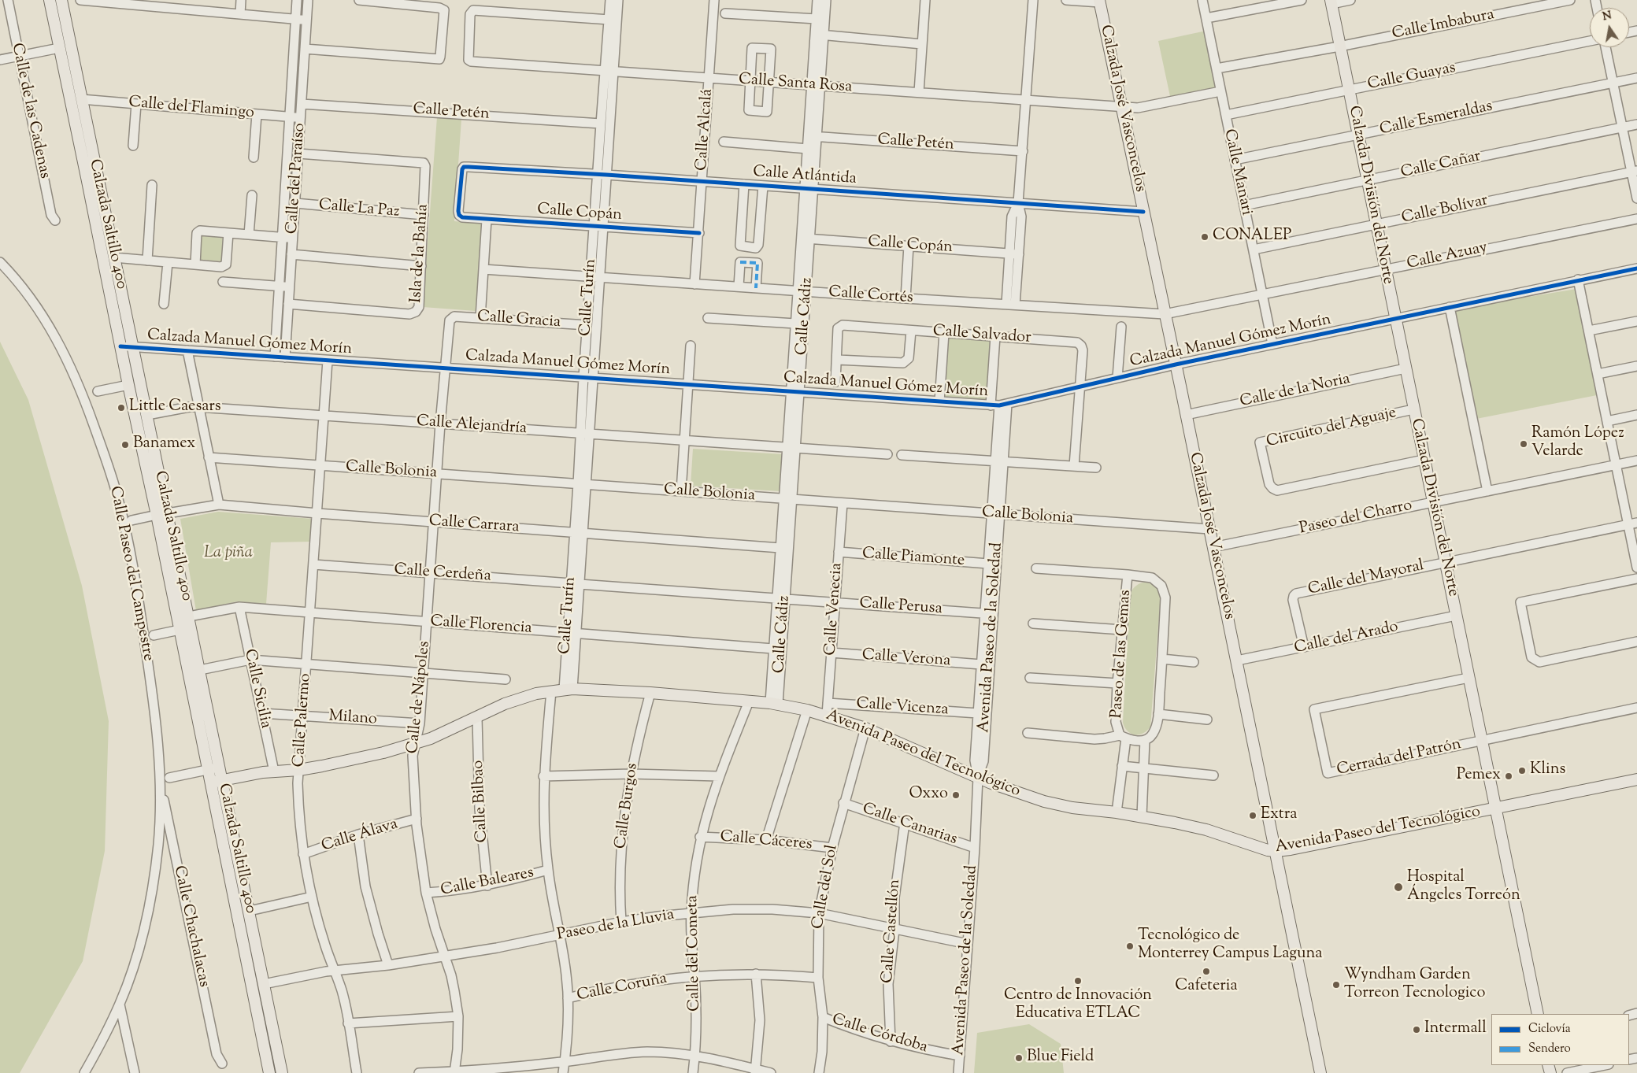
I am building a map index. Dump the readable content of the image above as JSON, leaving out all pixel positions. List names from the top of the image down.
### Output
{
  "streets": {
    "main road": [
      "Calzada José Vasconcelos",
      "Calzada División del Norte",
      "Calzada Saltillo 400",
      "Avenida Paseo del Tecnológico"
    ],
    "street": [
      "Calle Imbabura",
      "Calle Guayas",
      "Calle Santa Rosa",
      "Calle del Flamingo",
      "Calle de las Cadenas",
      "Calle Petén",
      "Calle Esmeraldas",
      "Calle Alcalá",
      "Calle Cañar",
      "Calle Manari",
      "Calle Atlántida",
      "Calle del Paraíso",
      "Calle La Paz",
      "Calle Bolívar",
      "Calle Copán",
      "Isla de la Bahía",
      "Calle Azuay",
      "Calle Cortés",
      "Calle Turín",
      "Calle Cádiz",
      "Calle Gracia",
      "Calle Salvador",
      "Calzada Manuel Gómez Morín",
      "Calle de la Noria",
      "Calle Alejandría",
      "Circuito del Aguaje",
      "Calle Bolonia",
      "Paseo del Charro",
      "Calle Carrara",
      "Calle Piamonte",
      "Calle Paseo del Campestre",
      "Calle Cerdeña",
      "Calle del Mayoral",
      "Calle Perusa",
      "Calle Venecia",
      "Calle Florencia",
      "Avenida Paseo de la Soledad",
      "Calle del Arado",
      "Paseo de las Gemas",
      "Calle Verona",
      "Calle Sicilia",
      "Calle de Nápoles",
      "Calle Vicenza",
      "Milano",
      "Calle Palermo",
      "Cerrada del Patrón",
      "Calle Bilbao",
      "Calle Burgos",
      "Calle Canarias",
      "Calle Álava",
      "Calle Cáceres",
      "Calle Baleares",
      "Calle del Sol",
      "Paseo de la Lluvia",
      "Calle Chachalacas",
      "Calle Castellón",
      "Calle del Cometa",
      "Calle Coruña",
      "Calle Córdoba"
    ]
  },
  "crossings": [
    ["Calle Imbabura", "Calle Manari"],
    ["Calle Imbabura", "Calzada División del Norte"],
    ["Calle Guayas", "Calle Manari"],
    ["Calle Guayas", "Calzada División del Norte"],
    ["Calle Santa Rosa", "Calzada José Vasconcelos"],
    ["Calle Santa Rosa", "Calle Alcalá"],
    ["Calle Santa Rosa", "Calle Manari"],
    ["Calle Santa Rosa", "Calle Turín"],
    ["Calle Santa Rosa", "Calle Cádiz"],
    ["Calle del Flamingo", "Calle del Paraíso"],
    ["Calle del Flamingo", "Calzada Saltillo 400"],
    ["Calzada José Vasconcelos", "Calle Atlántida"],
    ["Calzada José Vasconcelos", "Calle Azuay"],
    ["Calzada José Vasconcelos", "Calle Cortés"],
    ["Calzada José Vasconcelos", "Calzada Manuel Gómez Morín"],
    ["Calzada José Vasconcelos", "Calle de la Noria"],
    ["Calzada José Vasconcelos", "Calle Bolonia"],
    ["Calzada José Vasconcelos", "Paseo del Charro"],
    ["Calzada José Vasconcelos", "Calle del Arado"],
    ["Calzada José Vasconcelos", "Avenida Paseo del Tecnológico"],
    ["Calle Petén", "Calle del Paraíso"],
    ["Calle Petén", "Calle Turín"],
    ["Calle Petén", "Calle Cádiz"],
    ["Calle Esmeraldas", "Calle Manari"],
    ["Calle Esmeraldas", "Calzada División del Norte"],
    ["Calle Alcalá", "Calle Atlántida"],
    ["Calle Alcalá", "Calle Copán"],
    ["Calle Alcalá", "Calle Cortés"],
    ["Calle Cañar", "Calle Manari"],
    ["Calle Cañar", "Calzada División del Norte"],
    ["Calle Manari", "Calle Bolívar"],
    ["Calle Manari", "Calle Azuay"],
    ["Calle Manari", "Calzada Manuel Gómez Morín"],
    ["Calle Atlántida", "Calle Copán"],
    ["Calle Atlántida", "Calle Turín"],
    ["Calle Atlántida", "Calle Cádiz"],
    ["Calle del Paraíso", "Calle La Paz"],
    ["Calle del Paraíso", "Isla de la Bahía"],
    ["Calle del Paraíso", "Calzada Manuel Gómez Morín"],
    ["Calzada División del Norte", "Calle Bolívar"],
    ["Calzada División del Norte", "Calle Azuay"],
    ["Calzada División del Norte", "Calzada Manuel Gómez Morín"],
    ["Calzada División del Norte", "Calle de la Noria"],
    ["Calzada División del Norte", "Circuito del Aguaje"],
    ["Calzada División del Norte", "Paseo del Charro"],
    ["Calzada División del Norte", "Calle del Mayoral"],
    ["Calzada División del Norte", "Calle del Arado"],
    ["Calzada División del Norte", "Avenida Paseo del Tecnológico"],
    ["Calzada División del Norte", "Cerrada del Patrón"],
    ["Calle La Paz", "Isla de la Bahía"],
    ["Calle Copán", "Calle Turín"],
    ["Calle Copán", "Calle Cádiz"],
    ["Calzada Saltillo 400", "Calzada Manuel Gómez Morín"],
    ["Calzada Saltillo 400", "Calle Alejandría"],
    ["Calzada Saltillo 400", "Calle Carrara"],
    ["Calzada Saltillo 400", "Calle Florencia"],
    ["Calzada Saltillo 400", "Avenida Paseo del Tecnológico"],
    ["Calzada Saltillo 400", "Paseo de la Lluvia"],
    ["Calle Azuay", "Calle Cortés"],
    ["Calle Cortés", "Calle Turín"],
    ["Calle Cortés", "Calle Cádiz"],
    ["Calle Turín", "Calle Gracia"],
    ["Calle Turín", "Calzada Manuel Gómez Morín"],
    ["Calle Turín", "Calle Alejandría"],
    ["Calle Turín", "Calle Bolonia"],
    ["Calle Turín", "Calle Carrara"],
    ["Calle Turín", "Calle Cerdeña"],
    ["Calle Turín", "Calle Florencia"],
    ["Calle Turín", "Avenida Paseo del Tecnológico"],
    ["Calle Cádiz", "Calzada Manuel Gómez Morín"],
    ["Calle Cádiz", "Calle Alejandría"],
    ["Calle Cádiz", "Calle Bolonia"],
    ["Calle Cádiz", "Calle Carrara"],
    ["Calle Cádiz", "Calle Cerdeña"],
    ["Calle Cádiz", "Calle Perusa"],
    ["Calle Cádiz", "Calle Florencia"],
    ["Calle Cádiz", "Avenida Paseo del Tecnológico"],
    ["Calle Gracia", "Calle de Nápoles"],
    ["Calle Salvador", "Calzada Manuel Gómez Morín"],
    ["Calle Salvador", "Avenida Paseo de la Soledad"],
    ["Calzada Manuel Gómez Morín", "Avenida Paseo de la Soledad"],
    ["Calzada Manuel Gómez Morín", "Calle de Nápoles"],
    ["Calzada Manuel Gómez Morín", "Calle Palermo"],
    ["Calle Alejandría", "Calle de Nápoles"],
    ["Calle Alejandría", "Calle Palermo"],
    ["Calle Bolonia", "Calle Venecia"],
    ["Calle Bolonia", "Avenida Paseo de la Soledad"],
    ["Calle Bolonia", "Calle de Nápoles"],
    ["Calle Bolonia", "Calle Palermo"],
    ["Calle Carrara", "Calle de Nápoles"],
    ["Calle Carrara", "Calle Palermo"],
    ["Calle Piamonte", "Calle Venecia"],
    ["Calle Piamonte", "Avenida Paseo de la Soledad"],
    ["Calle Paseo del Campestre", "Calle Chachalacas"],
    ["Calle Cerdeña", "Calle Perusa"],
    ["Calle Cerdeña", "Calle de Nápoles"],
    ["Calle Cerdeña", "Calle Palermo"],
    ["Calle del Mayoral", "Calle del Arado"],
    ["Calle Perusa", "Calle Venecia"],
    ["Calle Perusa", "Avenida Paseo de la Soledad"],
    ["Calle Venecia", "Calle Verona"],
    ["Calle Venecia", "Calle Vicenza"],
    ["Calle Venecia", "Avenida Paseo del Tecnológico"],
    ["Calle Florencia", "Calle Sicilia"],
    ["Calle Florencia", "Calle de Nápoles"],
    ["Calle Florencia", "Calle Palermo"],
    ["Avenida Paseo de la Soledad", "Calle Verona"],
    ["Avenida Paseo de la Soledad", "Calle Vicenza"],
    ["Avenida Paseo de la Soledad", "Avenida Paseo del Tecnológico"],
    ["Avenida Paseo de la Soledad", "Calle Canarias"],
    ["Avenida Paseo de la Soledad", "Paseo de la Lluvia"],
    ["Avenida Paseo de la Soledad", "Calle Córdoba"],
    ["Paseo de las Gemas", "Avenida Paseo del Tecnológico"],
    ["Calle Sicilia", "Milano"],
    ["Calle Sicilia", "Avenida Paseo del Tecnológico"],
    ["Calle de Nápoles", "Milano"],
    ["Calle de Nápoles", "Avenida Paseo del Tecnológico"],
    ["Calle de Nápoles", "Calle Álava"],
    ["Calle de Nápoles", "Calle Baleares"],
    ["Calle de Nápoles", "Paseo de la Lluvia"],
    ["Milano", "Calle Palermo"],
    ["Calle Palermo", "Avenida Paseo del Tecnológico"],
    ["Calle Palermo", "Calle Álava"],
    ["Calle Palermo", "Paseo de la Lluvia"],
    ["Avenida Paseo del Tecnológico", "Calle Bilbao"],
    ["Avenida Paseo del Tecnológico", "Calle Burgos"],
    ["Avenida Paseo del Tecnológico", "Calle del Sol"],
    ["Avenida Paseo del Tecnológico", "Calle del Cometa"],
    ["Calle Bilbao", "Calle Baleares"],
    ["Calle Burgos", "Paseo de la Lluvia"],
    ["Calle Canarias", "Calle del Sol"],
    ["Calle Canarias", "Calle Castellón"],
    ["Calle Cáceres", "Calle del Sol"],
    ["Calle Cáceres", "Calle del Cometa"],
    ["Calle del Sol", "Paseo de la Lluvia"],
    ["Calle del Sol", "Calle Coruña"],
    ["Calle del Sol", "Calle Córdoba"],
    ["Paseo de la Lluvia", "Calle Castellón"],
    ["Paseo de la Lluvia", "Calle del Cometa"],
    ["Calle Castellón", "Calle Córdoba"],
    ["Calle del Cometa", "Calle Coruña"]
  ],
  "parks": ["La piña"],
  "places": [
    "CONALEP",
    "Little Caesars",
    "Ramón López Velarde",
    "Banamex",
    "Klins",
    "Pemex",
    "Oxxo",
    "Extra",
    "Hospital Ángeles Torreón",
    "Tecnológico de Monterrey Campus Laguna",
    "Cafeteria",
    "Centro de Innovación Educativa ETLAC",
    "Wyndham Garden Torreon Tecnologico",
    "Intermall",
    "Blue Field"
  ],
  "legend": ["Ciclovía", "Sendero"],
  "north": "top"
}
